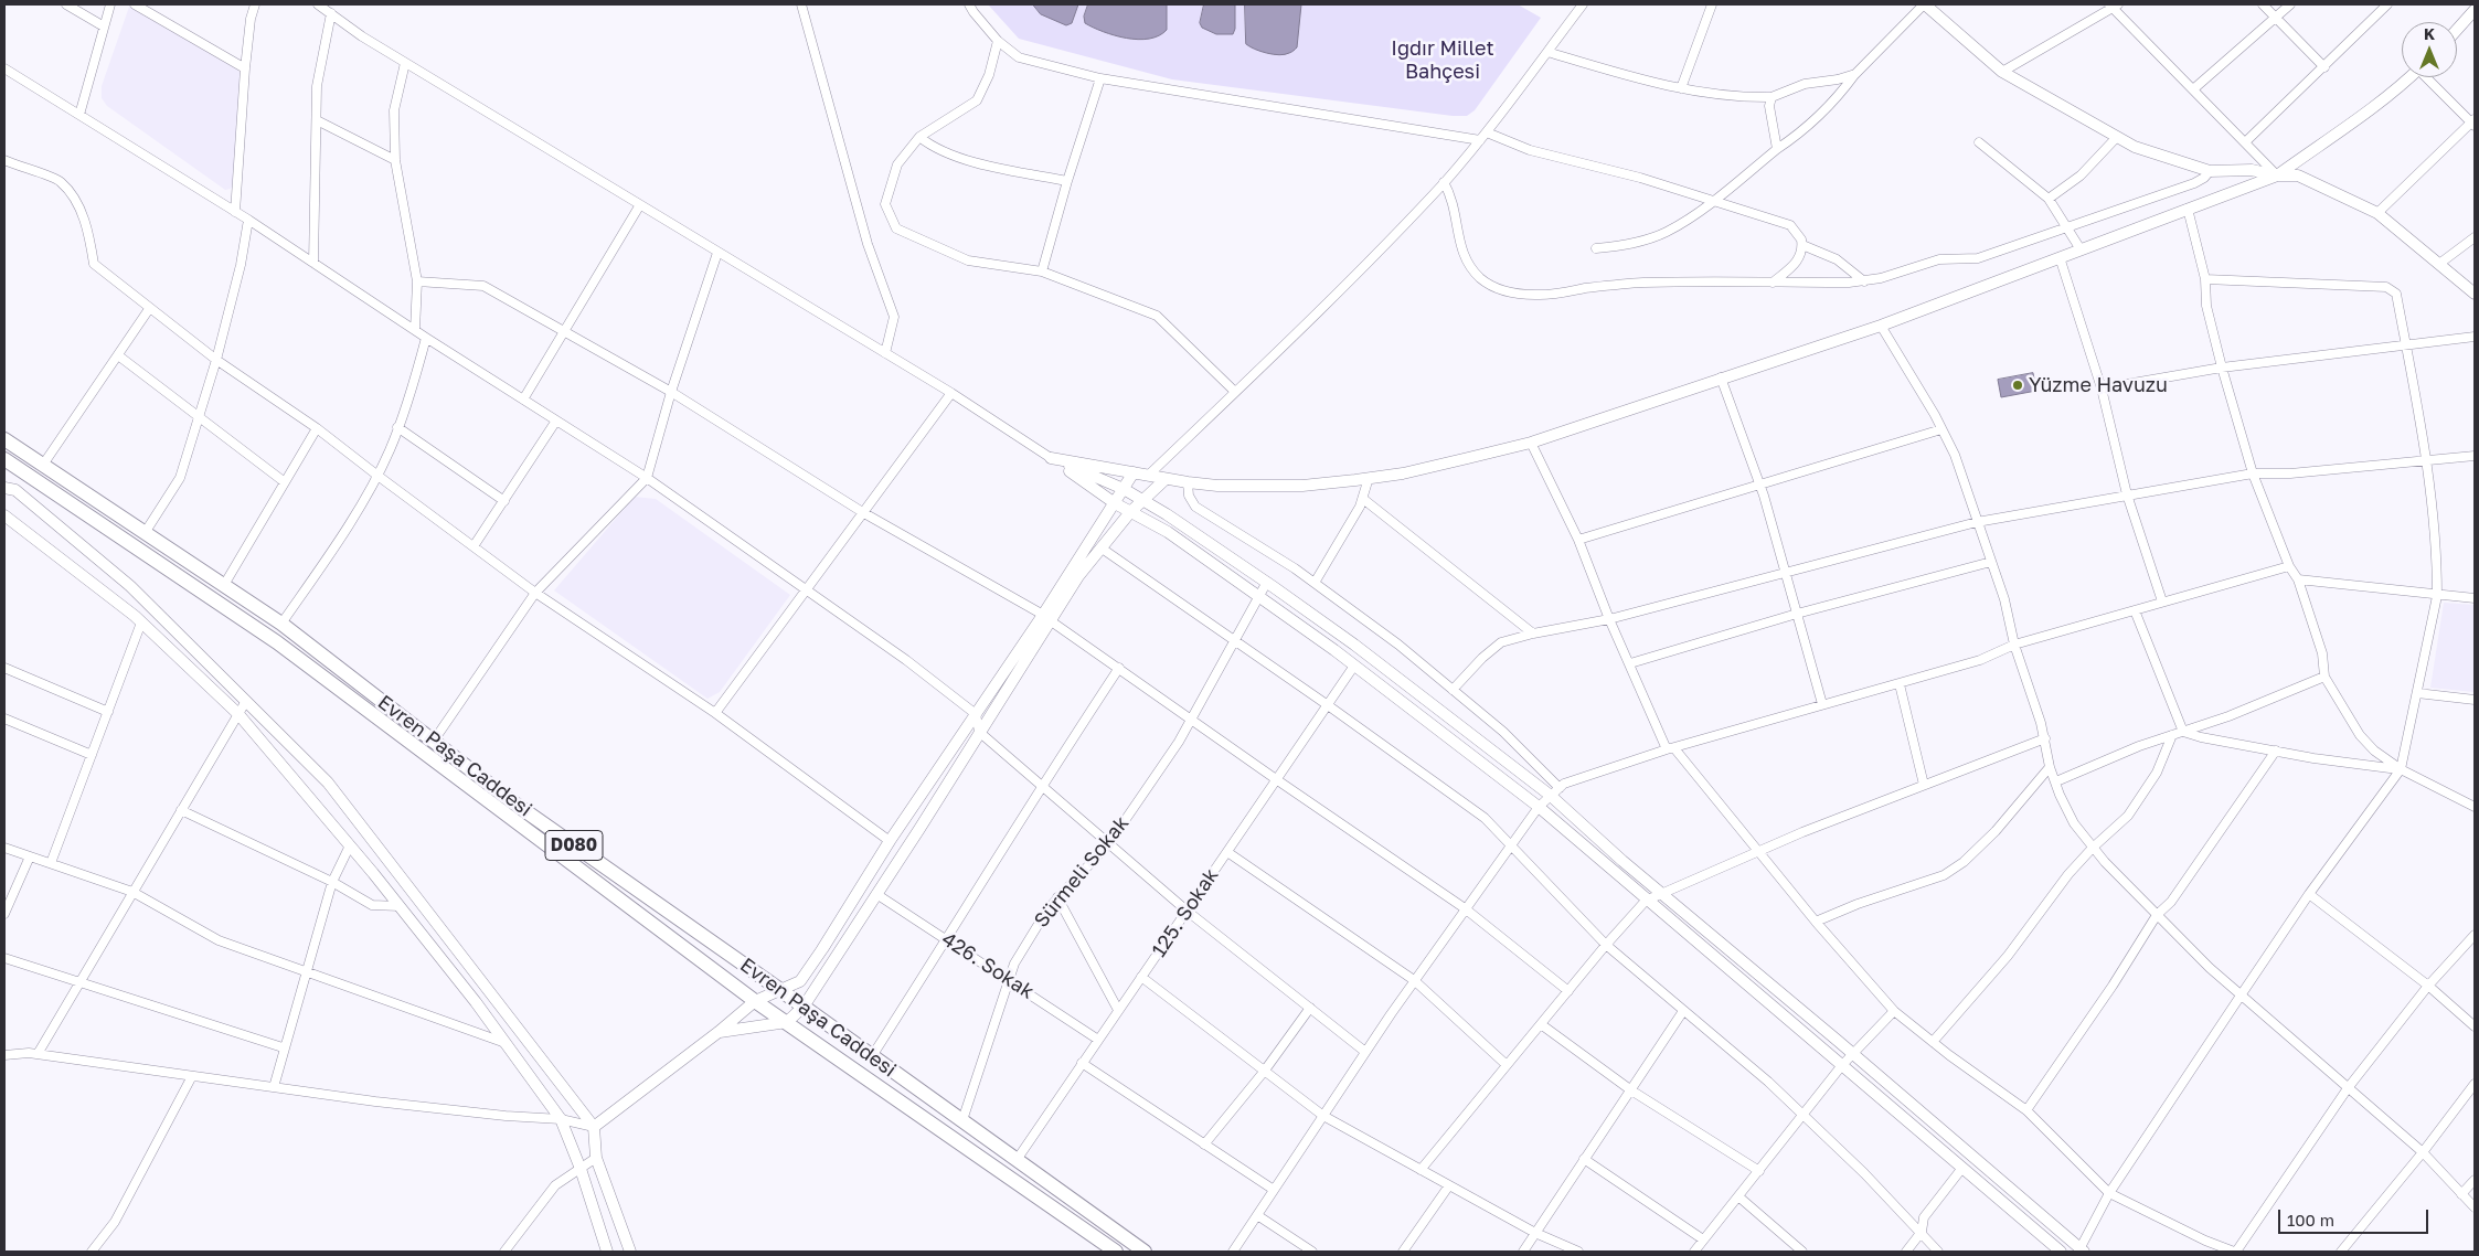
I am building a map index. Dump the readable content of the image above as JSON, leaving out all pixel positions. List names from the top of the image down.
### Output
{
  "streets": {
    "highway": ["Evren Paşa Caddesi", "D080"],
    "street": ["Sürmeli Sokak", "125. Sokak", "426. Sokak"]
  },
  "crossings": [
    ["Evren Paşa Caddesi", "Sürmeli Sokak"],
    ["Evren Paşa Caddesi", "125. Sokak"],
    ["Sürmeli Sokak", "426. Sokak"],
    ["125. Sokak", "426. Sokak"]
  ],
  "parks": ["Iğdır Millet Bahçesi"],
  "places": ["Yüzme Havuzu"],
  "scale_bar": "100 m",
  "north": "top"
}
